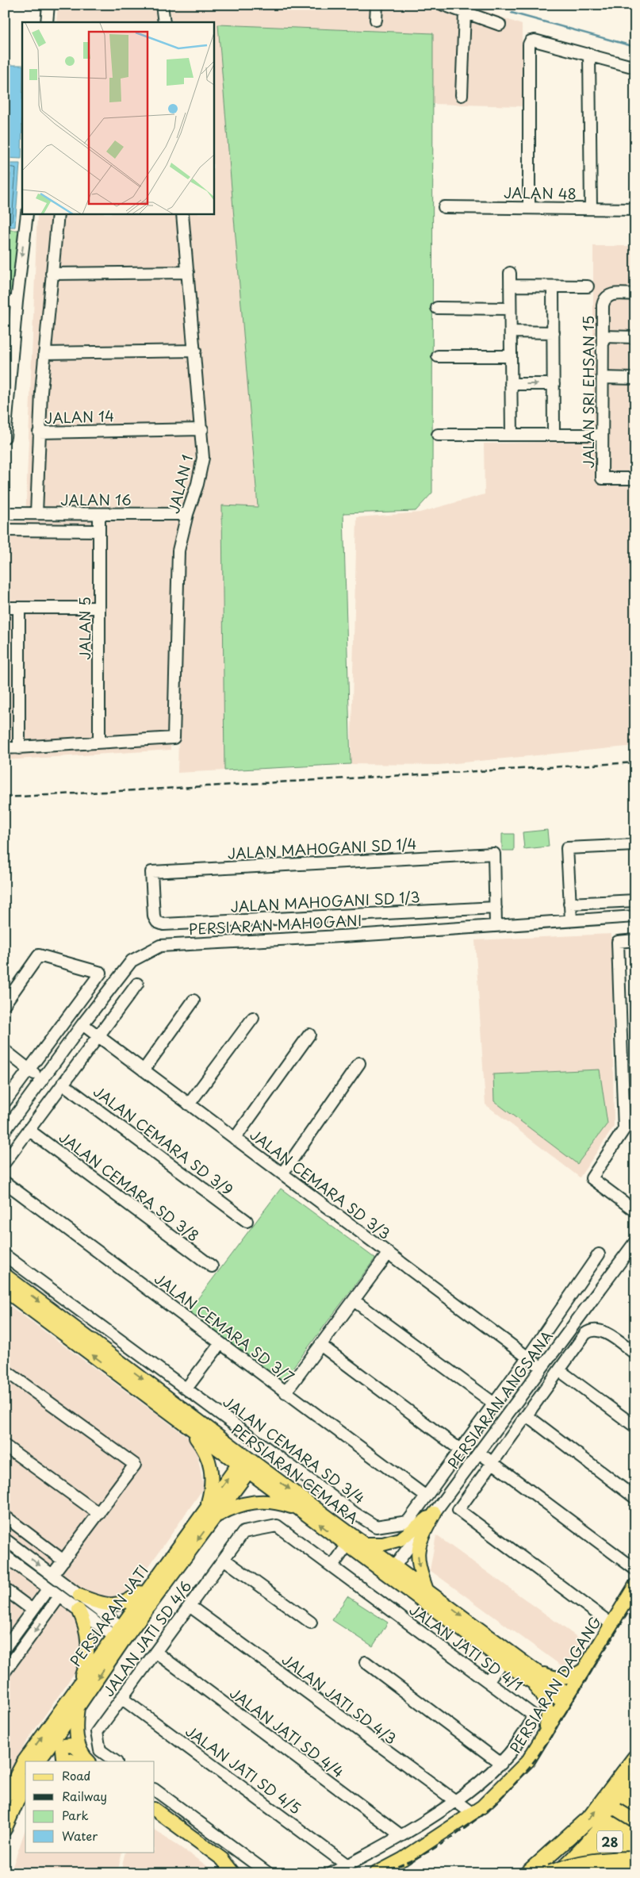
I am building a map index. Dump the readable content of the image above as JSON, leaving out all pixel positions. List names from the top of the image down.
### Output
{
  "streets": {
    "highway": ["28"],
    "main road": ["PERSIARAN CEMARA", "PERSIARAN JATI", "PERSIARAN DAGANG"],
    "street": [
      "JALAN 48",
      "JALAN SRI EHSAN 15",
      "JALAN 14",
      "JALAN 1",
      "JALAN 16",
      "JALAN 5",
      "JALAN MAHOGANI SD 1/4",
      "JALAN MAHOGANI SD 1/3",
      "PERSIARAN MAHOGANI",
      "JALAN CEMARA SD 3/9",
      "JALAN CEMARA SD 3/3",
      "JALAN CEMARA SD 3/8",
      "JALAN CEMARA SD 3/7",
      "PERSIARAN ANGSANA",
      "JALAN CEMARA SD 3/4",
      "JALAN JATI SD 4/6",
      "JALAN JATI SD 4/1",
      "JALAN JATI SD 4/3",
      "JALAN JATI SD 4/4",
      "JALAN JATI SD 4/5"
    ]
  },
  "crossings": [
    ["JALAN 14", "JALAN 1"],
    ["JALAN 14", "JALAN 16"],
    ["JALAN 1", "JALAN 16"],
    ["JALAN 1", "JALAN 5"],
    ["JALAN 16", "JALAN 5"],
    ["JALAN MAHOGANI SD 1/4", "JALAN MAHOGANI SD 1/3"],
    ["PERSIARAN MAHOGANI", "JALAN CEMARA SD 3/3"],
    ["JALAN CEMARA SD 3/3", "PERSIARAN ANGSANA"],
    ["JALAN CEMARA SD 3/3", "JALAN CEMARA SD 3/4"],
    ["JALAN CEMARA SD 3/7", "JALAN CEMARA SD 3/4"],
    ["PERSIARAN ANGSANA", "JALAN CEMARA SD 3/4"],
    ["PERSIARAN ANGSANA", "PERSIARAN CEMARA"],
    ["PERSIARAN CEMARA", "PERSIARAN JATI"],
    ["PERSIARAN CEMARA", "PERSIARAN DAGANG"],
    ["JALAN JATI SD 4/6", "JALAN JATI SD 4/1"],
    ["JALAN JATI SD 4/6", "JALAN JATI SD 4/3"],
    ["JALAN JATI SD 4/6", "JALAN JATI SD 4/4"],
    ["JALAN JATI SD 4/6", "JALAN JATI SD 4/5"],
    ["JALAN JATI SD 4/1", "JALAN JATI SD 4/3"],
    ["JALAN JATI SD 4/1", "JALAN JATI SD 4/4"],
    ["JALAN JATI SD 4/1", "JALAN JATI SD 4/5"],
    ["PERSIARAN DAGANG", "JALAN JATI SD 4/3"]
  ],
  "legend": [
    "Road",
    "Railway",
    "Park",
    "Water"
  ]
}
